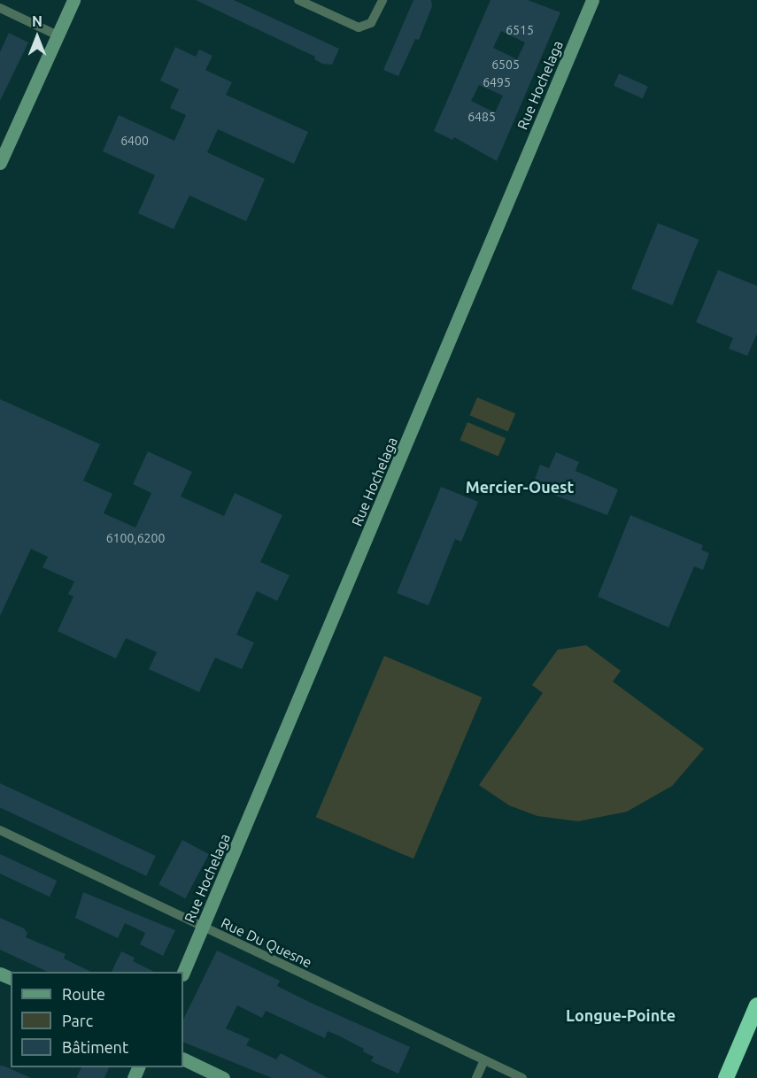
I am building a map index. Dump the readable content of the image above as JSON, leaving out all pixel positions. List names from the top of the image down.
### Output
{
  "streets": {
    "main road": ["Rue Hochelaga"],
    "street": ["Rue Du Quesne"]
  },
  "crossings": [
    ["Rue Hochelaga", "Rue Du Quesne"]
  ],
  "districts": ["Mercier-Ouest", "Longue-Pointe"],
  "house_numbers": [
    "6515",
    "6505",
    "6495",
    "6485",
    "6400",
    "6100,6200"
  ],
  "legend": ["Route", "Parc", "Bâtiment"],
  "north": "top"
}
